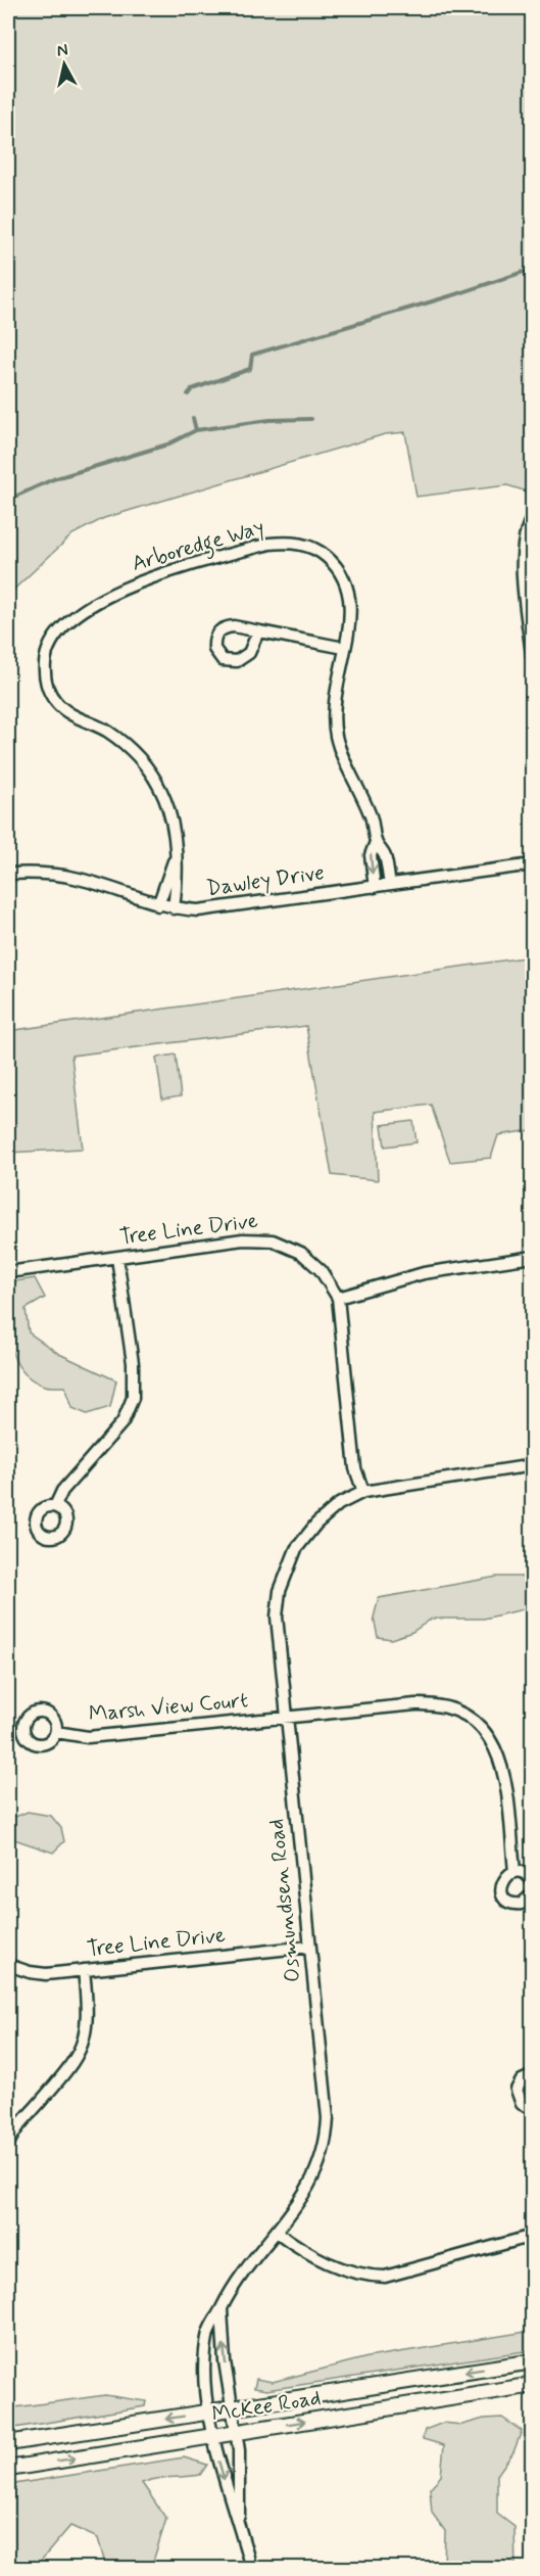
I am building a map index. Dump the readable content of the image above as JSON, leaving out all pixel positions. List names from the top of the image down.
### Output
{
  "streets": {
    "main road": ["McKee Road"],
    "street": [
      "Arboredge Way",
      "Dawley Drive",
      "Tree Line Drive",
      "Marsh View Court",
      "Osmundsen Road"
    ]
  },
  "crossings": [
    ["Arboredge Way", "Dawley Drive"],
    ["Tree Line Drive", "Osmundsen Road"],
    ["Marsh View Court", "Osmundsen Road"],
    ["Osmundsen Road", "McKee Road"]
  ],
  "north": "top"
}
